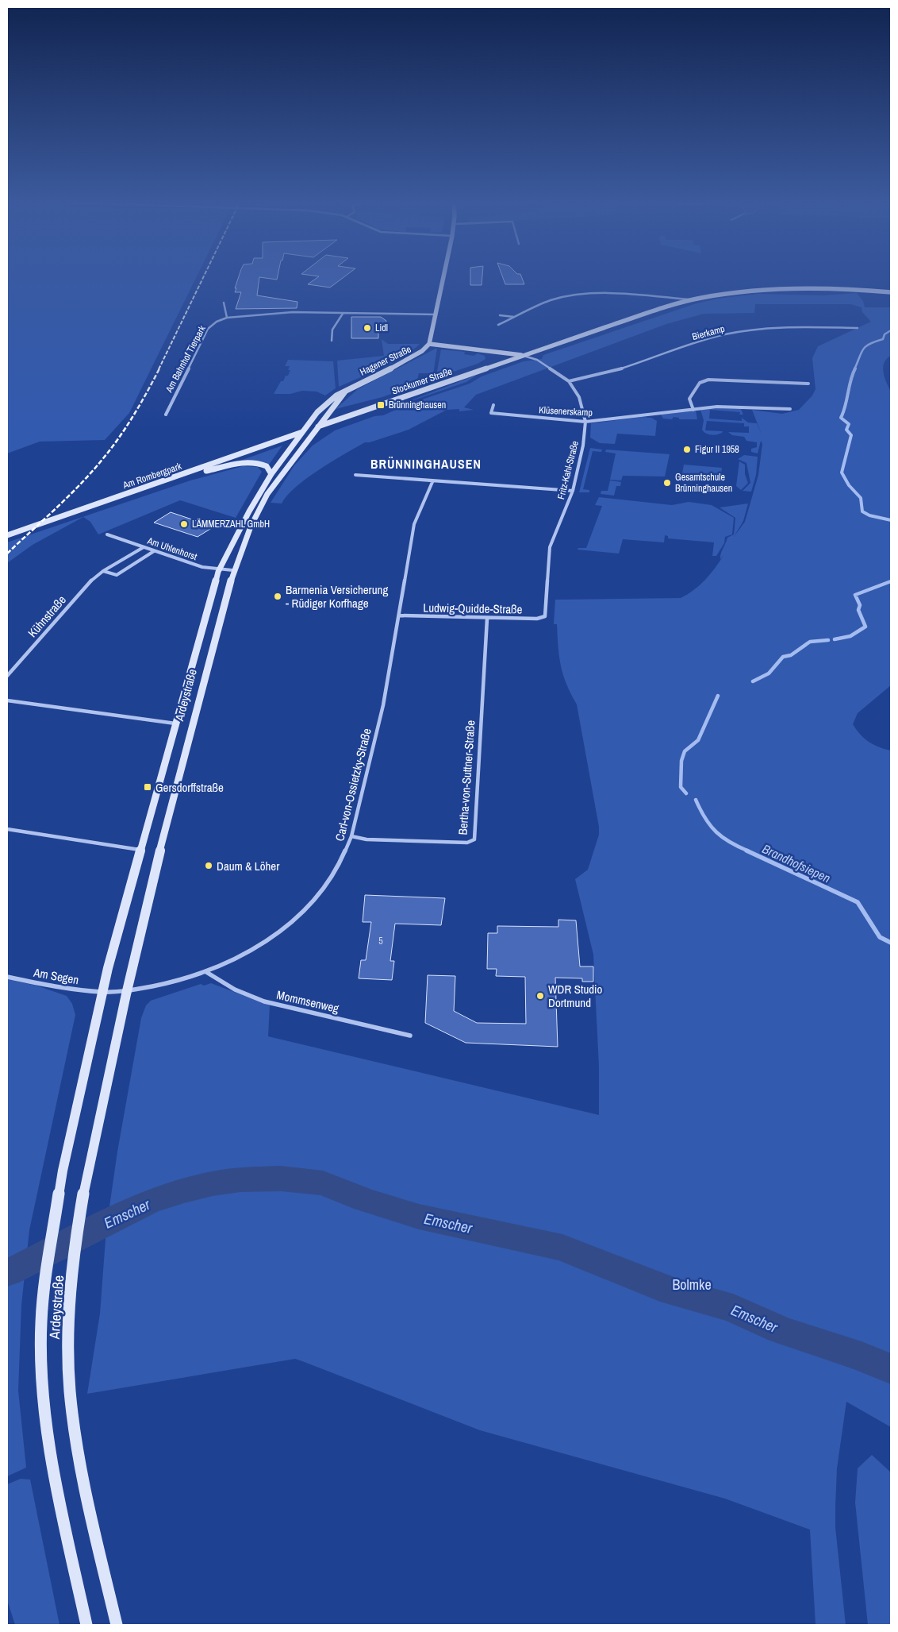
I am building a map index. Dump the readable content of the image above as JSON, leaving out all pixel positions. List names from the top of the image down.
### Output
{
  "streets": {
    "main road": [
      "Hagener Straße",
      "Stockumer Straße",
      "Am Rombergpark",
      "Ardeystraße"
    ],
    "street": [
      "Bierkamp",
      "Am Bahnhof Tierpark",
      "Klüsenerskamp",
      "Fritz-Kahl-Straße",
      "Am Uhlenhorst",
      "Ludwig-Quidde-Straße",
      "Kühnstraße",
      "Bertha-von-Suttner-Straße",
      "Carl-von-Ossietzky-Straße",
      "Am Segen",
      "Mommsenweg"
    ]
  },
  "crossings": [
    ["Bierkamp", "Fritz-Kahl-Straße"],
    ["Hagener Straße", "Stockumer Straße"],
    ["Hagener Straße", "Am Rombergpark"],
    ["Hagener Straße", "Ardeystraße"],
    ["Stockumer Straße", "Fritz-Kahl-Straße"],
    ["Stockumer Straße", "Am Rombergpark"],
    ["Stockumer Straße", "Ardeystraße"],
    ["Klüsenerskamp", "Fritz-Kahl-Straße"],
    ["Fritz-Kahl-Straße", "Ludwig-Quidde-Straße"],
    ["Am Rombergpark", "Ardeystraße"],
    ["Am Uhlenhorst", "Kühnstraße"],
    ["Am Uhlenhorst", "Ardeystraße"],
    ["Ludwig-Quidde-Straße", "Bertha-von-Suttner-Straße"],
    ["Ludwig-Quidde-Straße", "Carl-von-Ossietzky-Straße"],
    ["Ardeystraße", "Carl-von-Ossietzky-Straße"],
    ["Ardeystraße", "Am Segen"],
    ["Bertha-von-Suttner-Straße", "Carl-von-Ossietzky-Straße"],
    ["Carl-von-Ossietzky-Straße", "Mommsenweg"]
  ],
  "districts": ["BRÜNNINGHAUSEN"],
  "water": ["Brandhofsiepen", "Emscher"],
  "parks": ["Bolmke"],
  "places": {
    "other": [
      "Lidl",
      "Figur II 1958",
      "Gesamtschule Brünninghausen",
      "LÄMMERZAHL GmbH",
      "Barmenia Versicherung - Rüdiger Korfhage",
      "Daum & Löher",
      "WDR Studio Dortmund"
    ],
    "transit": ["Brünninghausen", "Gersdorffstraße"]
  },
  "house_numbers": ["5"]
}
